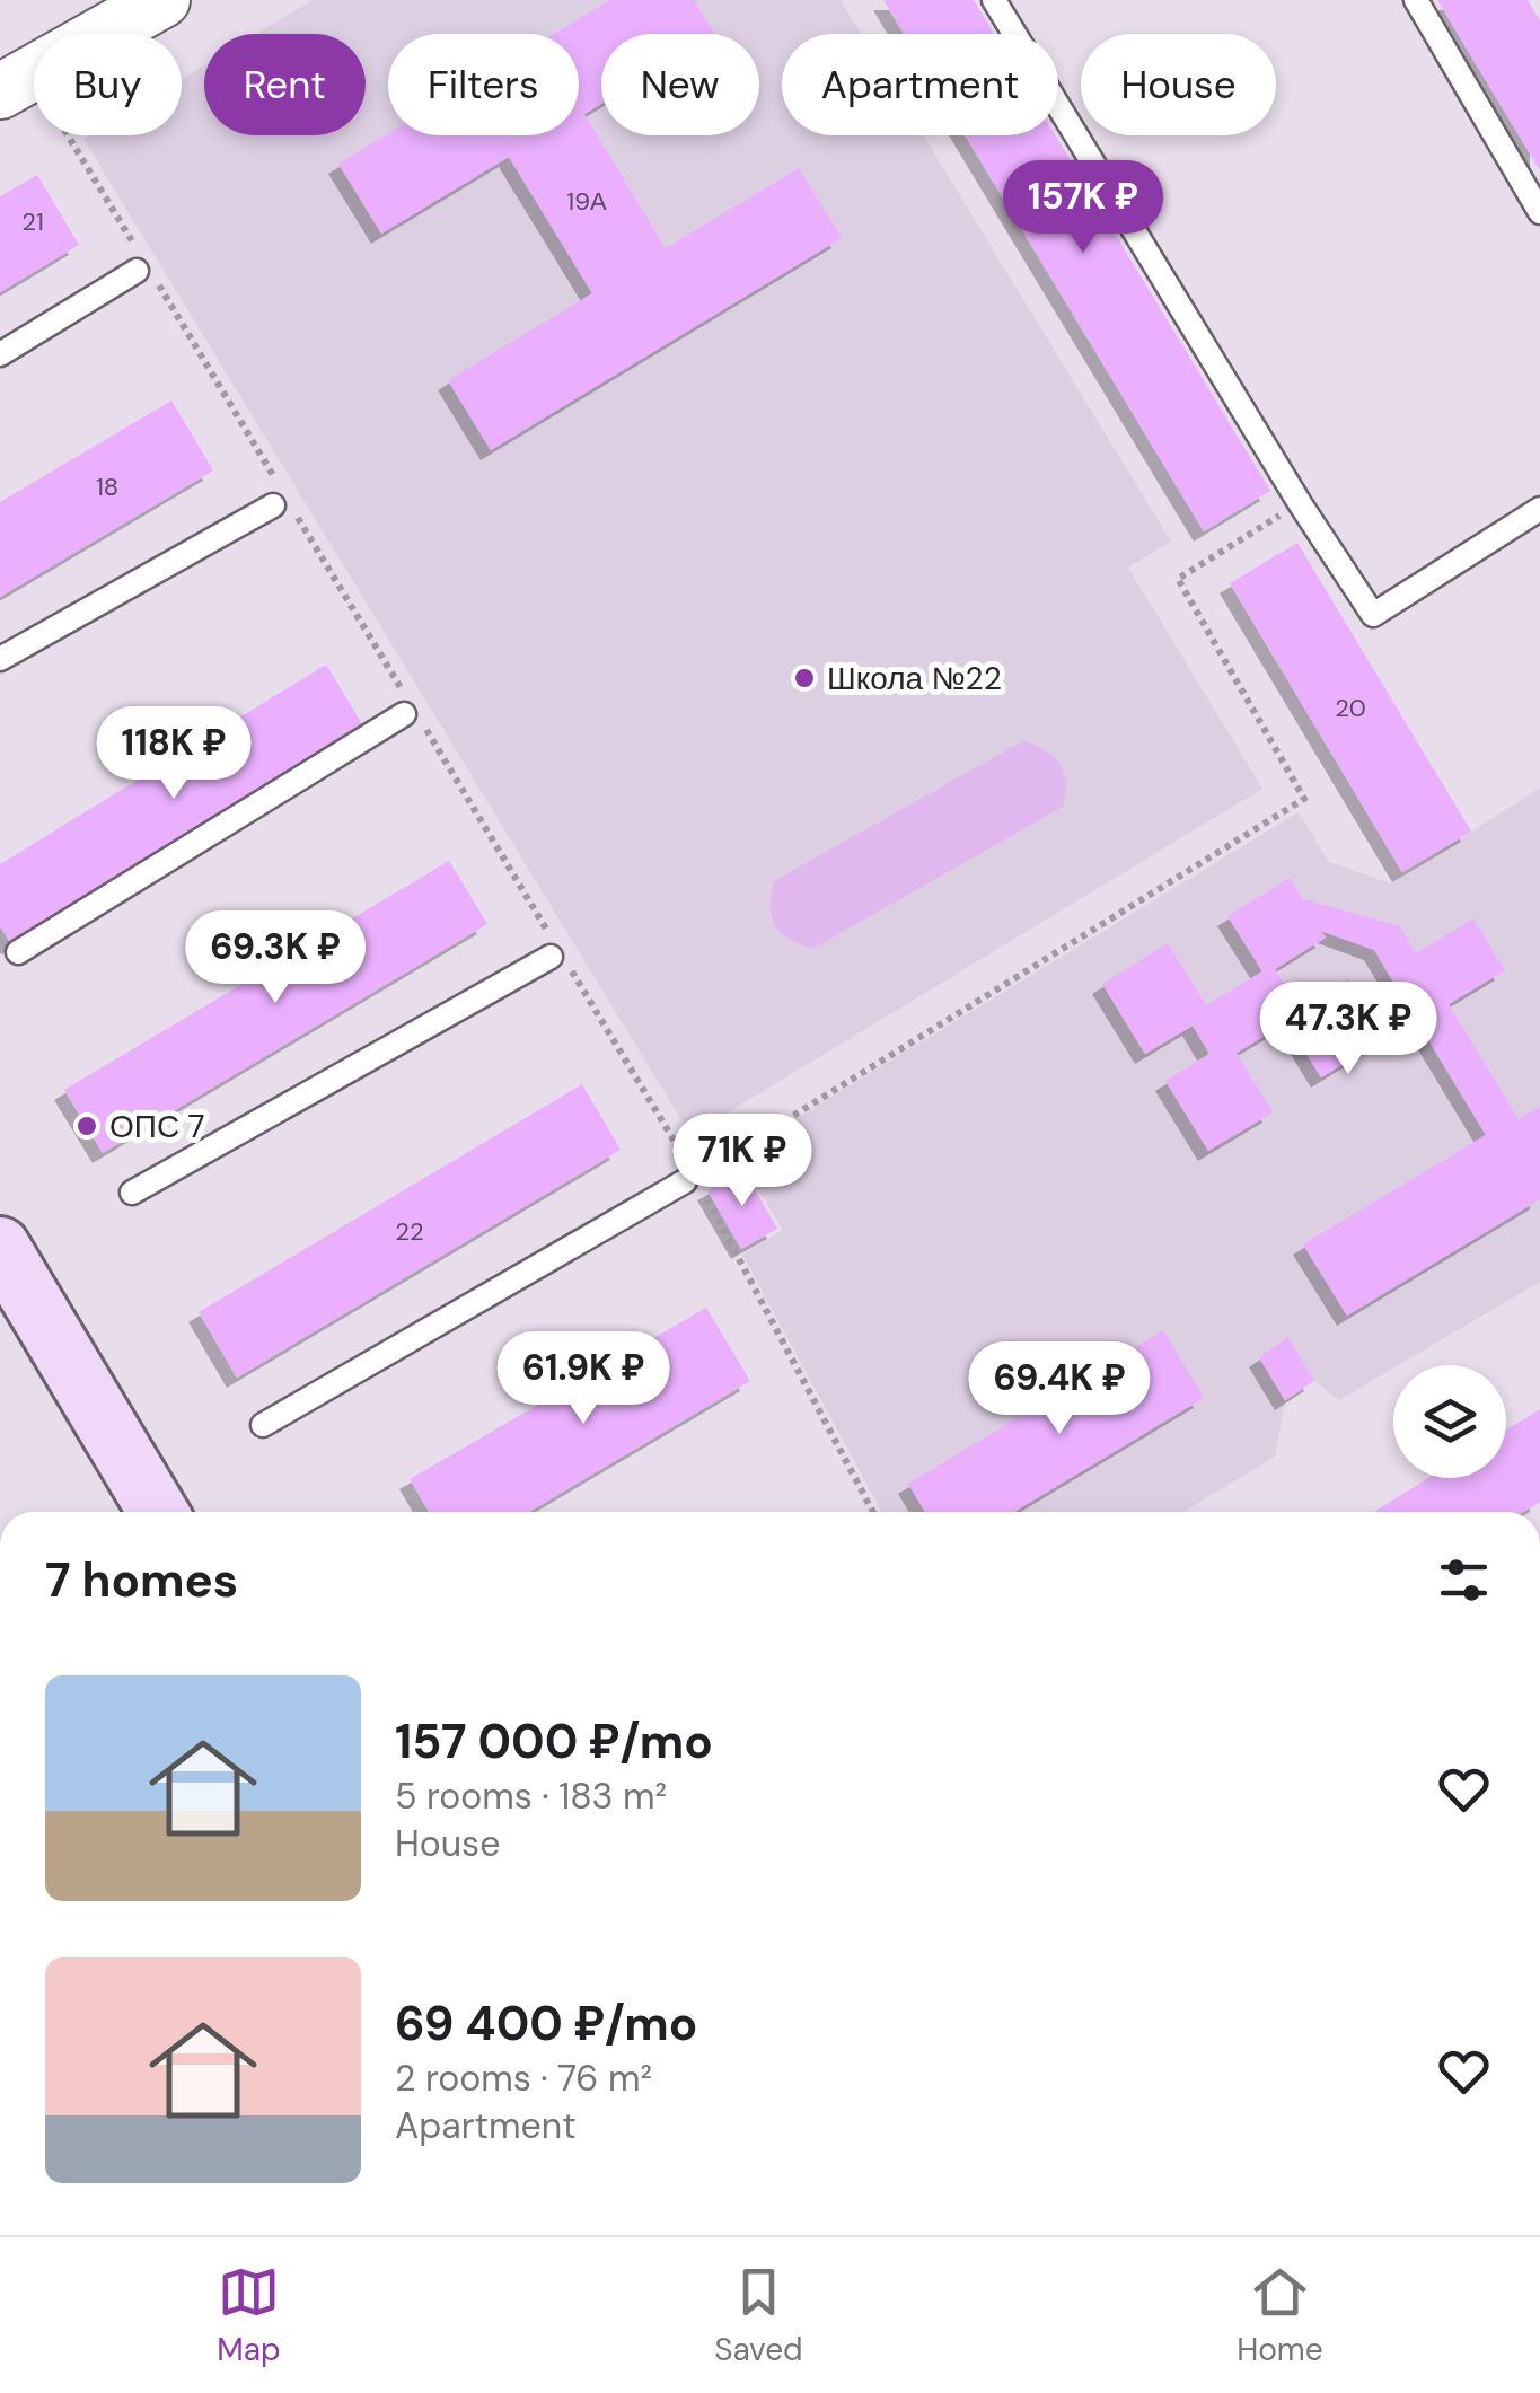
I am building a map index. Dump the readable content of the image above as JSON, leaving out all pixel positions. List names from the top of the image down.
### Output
{
  "places": ["Школа №22", "ОПС 7"],
  "house_numbers": [
    "19А",
    "21",
    "18",
    "20",
    "22"
  ],
  "page": {
    "chip": [
      "Buy",
      "Rent",
      "Filters",
      "New",
      "Apartment",
      "House"
    ],
    "price": [
      "157K ₽",
      "118K ₽",
      "69.3K ₽",
      "47.3K ₽",
      "71K ₽",
      "61.9K ₽",
      "69.4K ₽"
    ],
    "heading": "7 homes",
    "list": [
      {
        "name": "157 000 ₽/mo",
        "note": "5 rooms · 183 m² · House"
      },
      {
        "name": "69 400 ₽/mo",
        "note": "2 rooms · 76 m² · Apartment"
      }
    ],
    "tabs": ["Map", "Saved", "Home"]
  }
}
